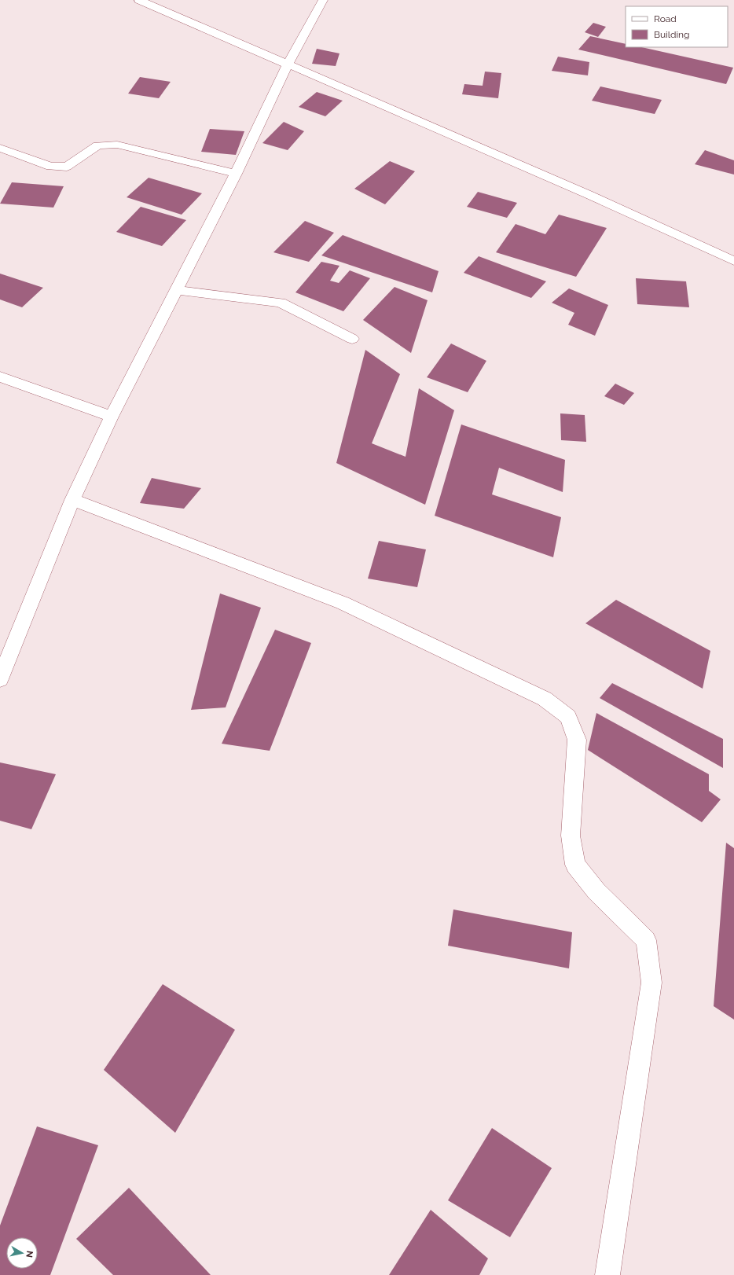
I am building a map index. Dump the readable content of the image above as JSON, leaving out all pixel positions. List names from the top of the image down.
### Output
{
  "legend": ["Road", "Building"],
  "north": "right"
}
